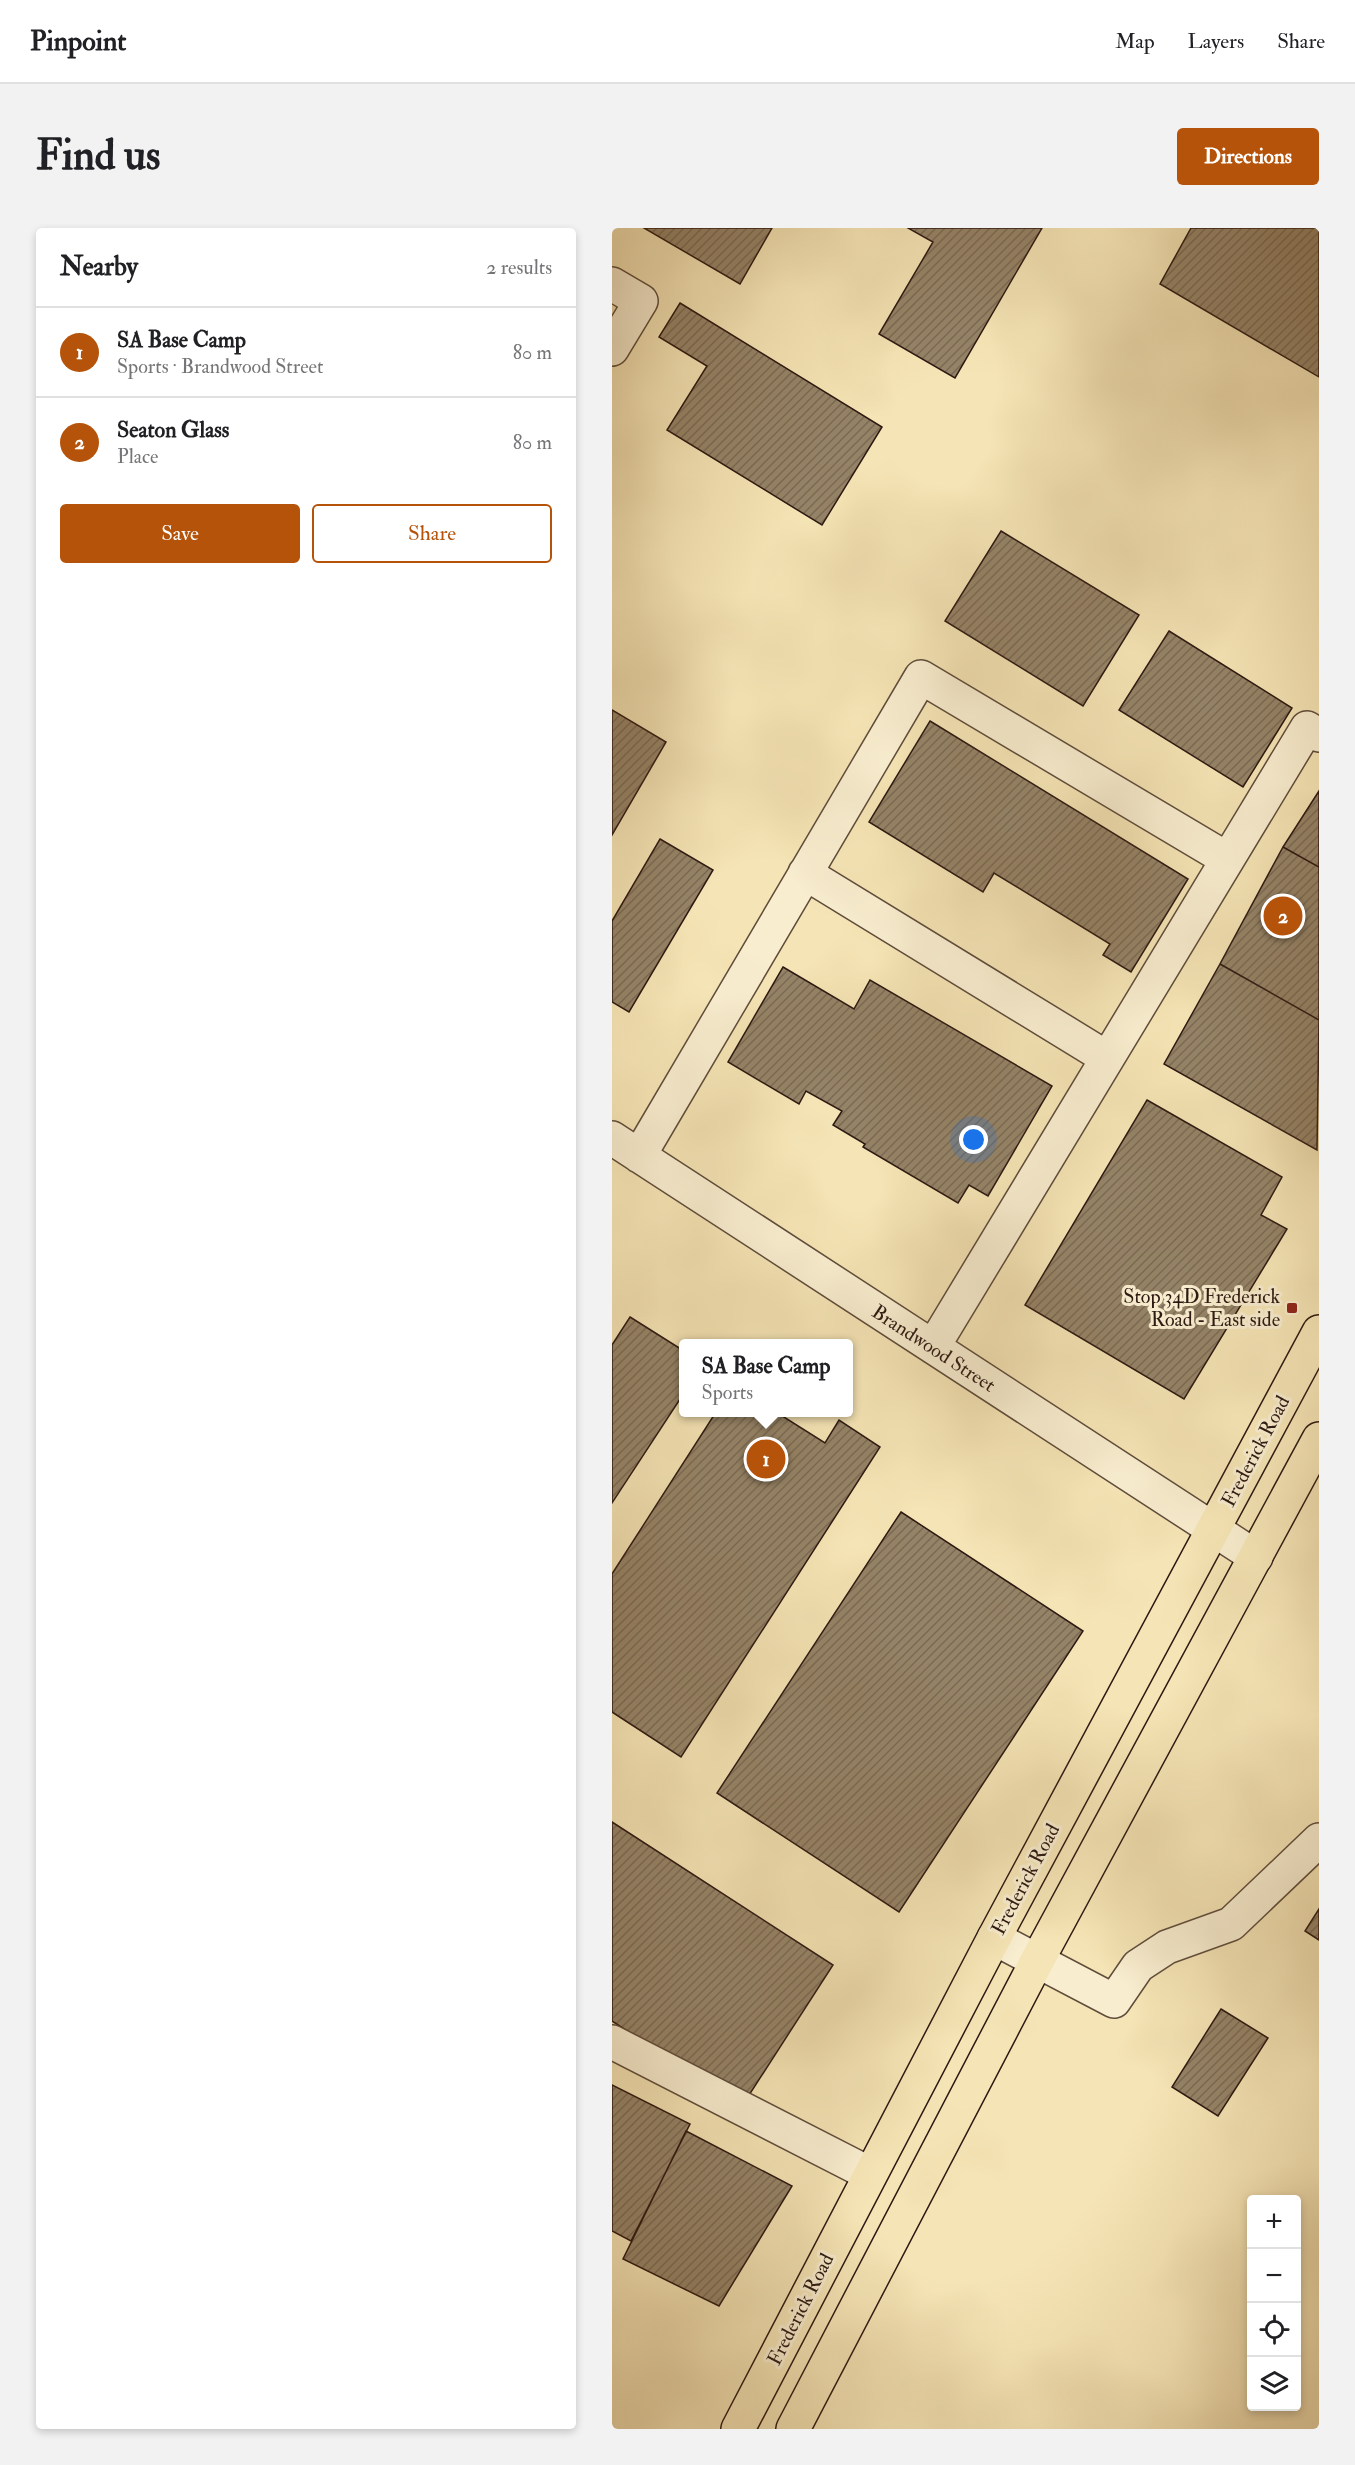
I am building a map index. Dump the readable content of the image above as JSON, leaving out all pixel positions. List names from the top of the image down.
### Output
{
  "streets": {
    "main road": ["Frederick Road"],
    "street": ["Brandwood Street"]
  },
  "crossings": [
    ["Brandwood Street", "Frederick Road"]
  ],
  "places": {
    "transit": ["Stop 34D Frederick Road - East side"]
  },
  "page": {
    "header": "Pinpoint",
    "nav": ["Map", "Layers", "Share"],
    "buttons": [
      "Directions",
      ["Save", "Share"]
    ],
    "title": "Find us",
    "heading": ["Nearby", "2 results"],
    "list": [
      {
        "mark": "1",
        "name": "SA Base Camp",
        "note": "Sports · Brandwood Street",
        "value": "80 m"
      },
      {
        "mark": "2",
        "name": "Seaton Glass",
        "note": "Place",
        "value": "80 m"
      }
    ],
    "pins": ["2", "1"],
    "popup": ["SA Base Camp", "Sports"],
    "map_buttons": ["+", "−"]
  }
}
